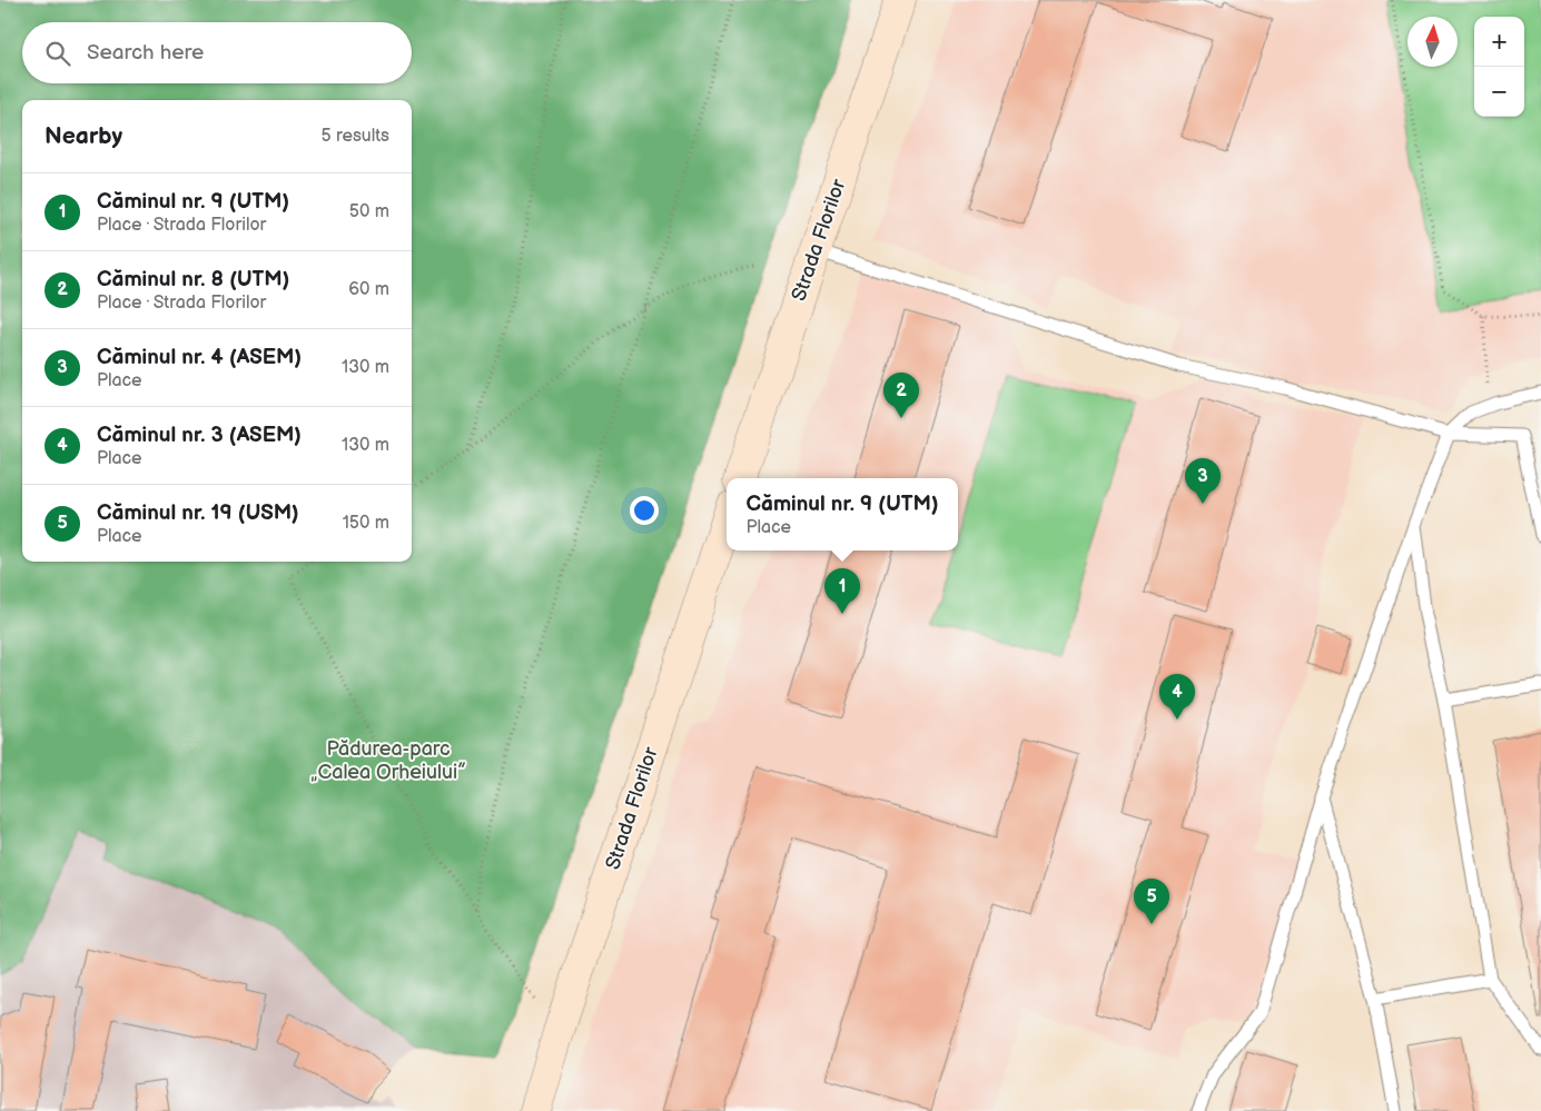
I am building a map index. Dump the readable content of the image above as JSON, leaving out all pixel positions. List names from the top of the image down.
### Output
{
  "streets": {
    "main road": ["Strada Florilor"]
  },
  "parks": ["Pădurea-parc „Calea Orheiului”"],
  "north": "top",
  "page": {
    "map_buttons": ["+", "−"],
    "search": "Search here",
    "heading": ["Nearby", "5 results"],
    "list": [
      {
        "mark": "1",
        "name": "Căminul nr. 9 (UTM)",
        "note": "Place · Strada Florilor",
        "value": "50 m"
      },
      {
        "mark": "2",
        "name": "Căminul nr. 8 (UTM)",
        "note": "Place · Strada Florilor",
        "value": "60 m"
      },
      {
        "mark": "3",
        "name": "Căminul nr. 4 (ASEM)",
        "note": "Place",
        "value": "130 m"
      },
      {
        "mark": "4",
        "name": "Căminul nr. 3 (ASEM)",
        "note": "Place",
        "value": "130 m"
      },
      {
        "mark": "5",
        "name": "Căminul nr. 19 (USM)",
        "note": "Place",
        "value": "150 m"
      }
    ],
    "pins": [
      "2",
      "3",
      "1",
      "4",
      "5"
    ],
    "popup": ["Căminul nr. 9 (UTM)", "Place"]
  }
}
